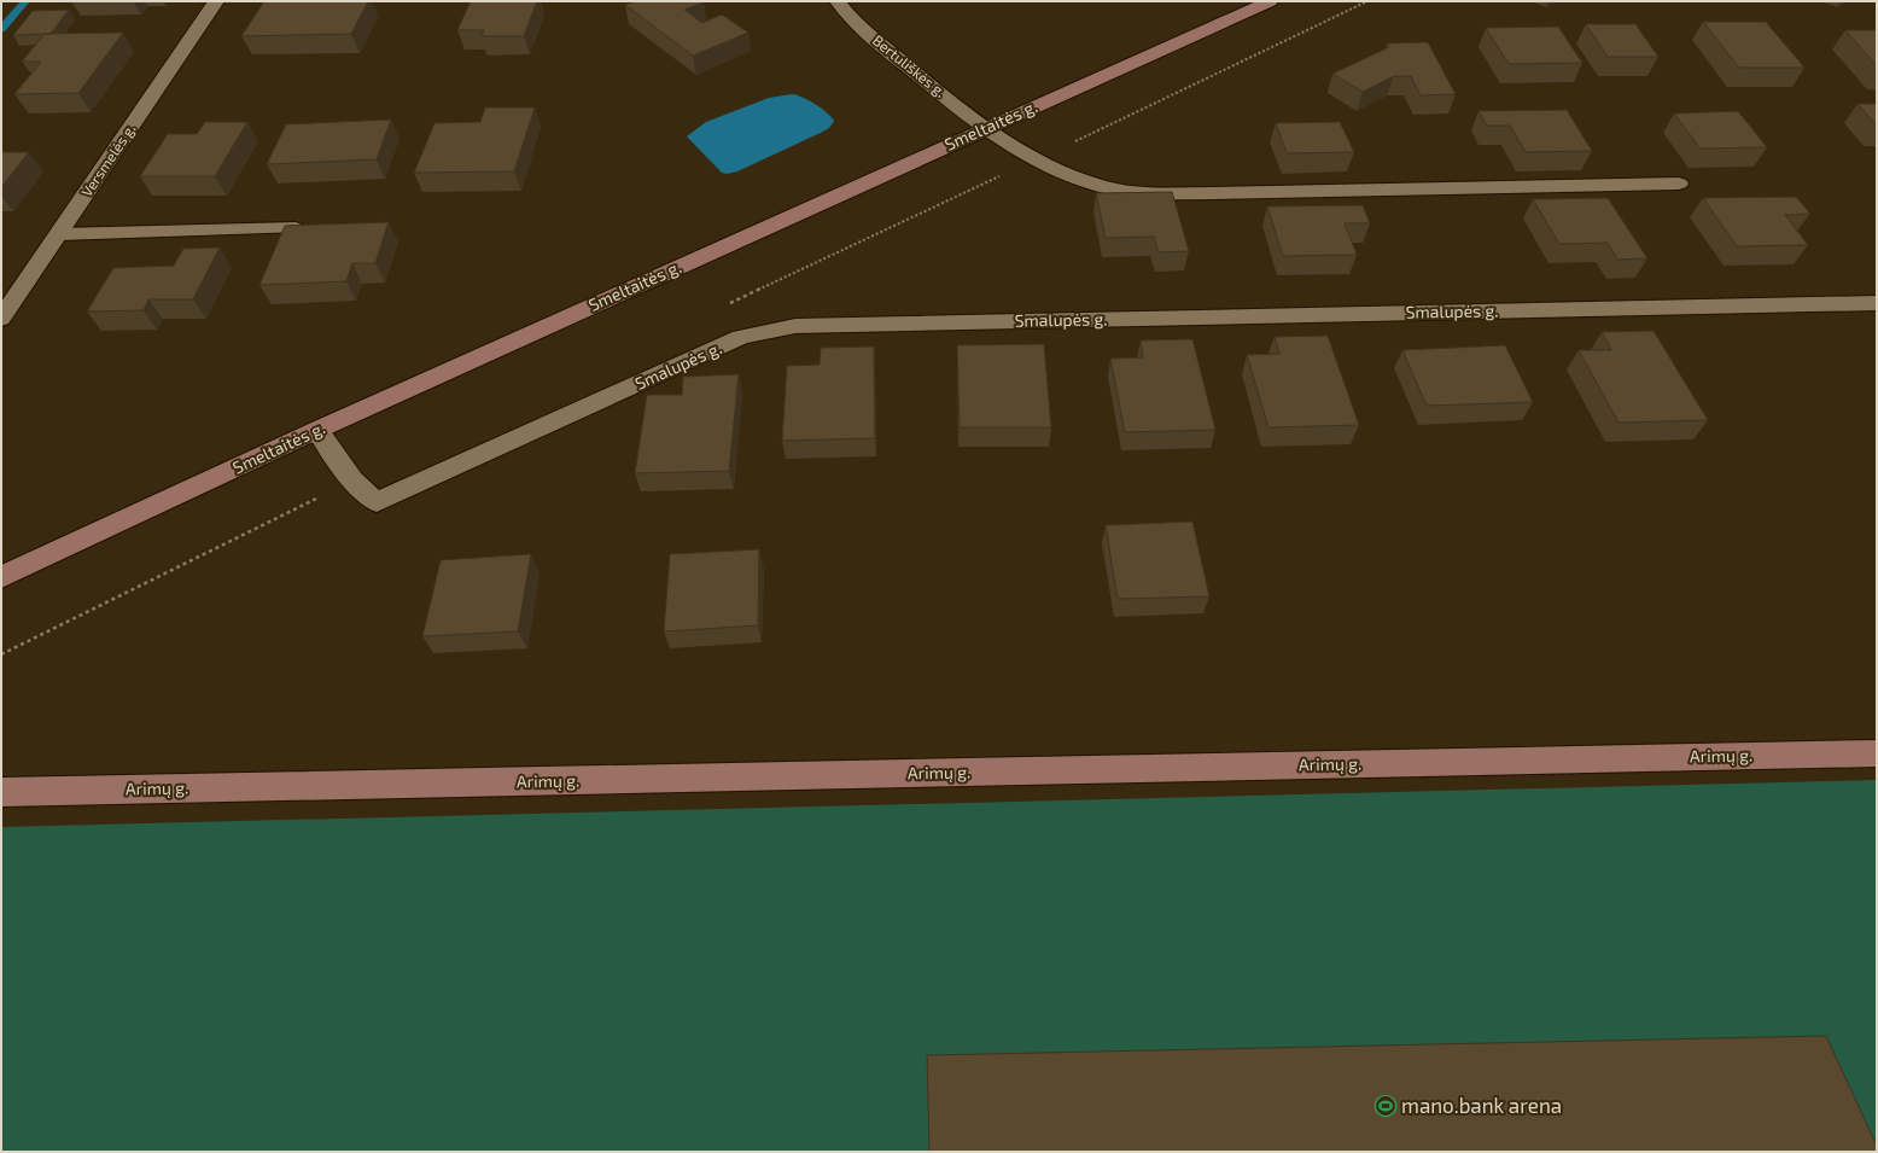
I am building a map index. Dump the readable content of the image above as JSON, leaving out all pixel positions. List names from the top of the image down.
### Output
{
  "streets": {
    "main road": ["Smeltaitės g.", "Arimų g."],
    "street": ["Bertuliškės g.", "Versmelės g.", "Smalupės g."]
  },
  "crossings": [
    ["Bertuliškės g.", "Smeltaitės g."],
    ["Smeltaitės g.", "Smalupės g."]
  ],
  "places": {
    "sports": ["mano.bank arena"]
  }
}
